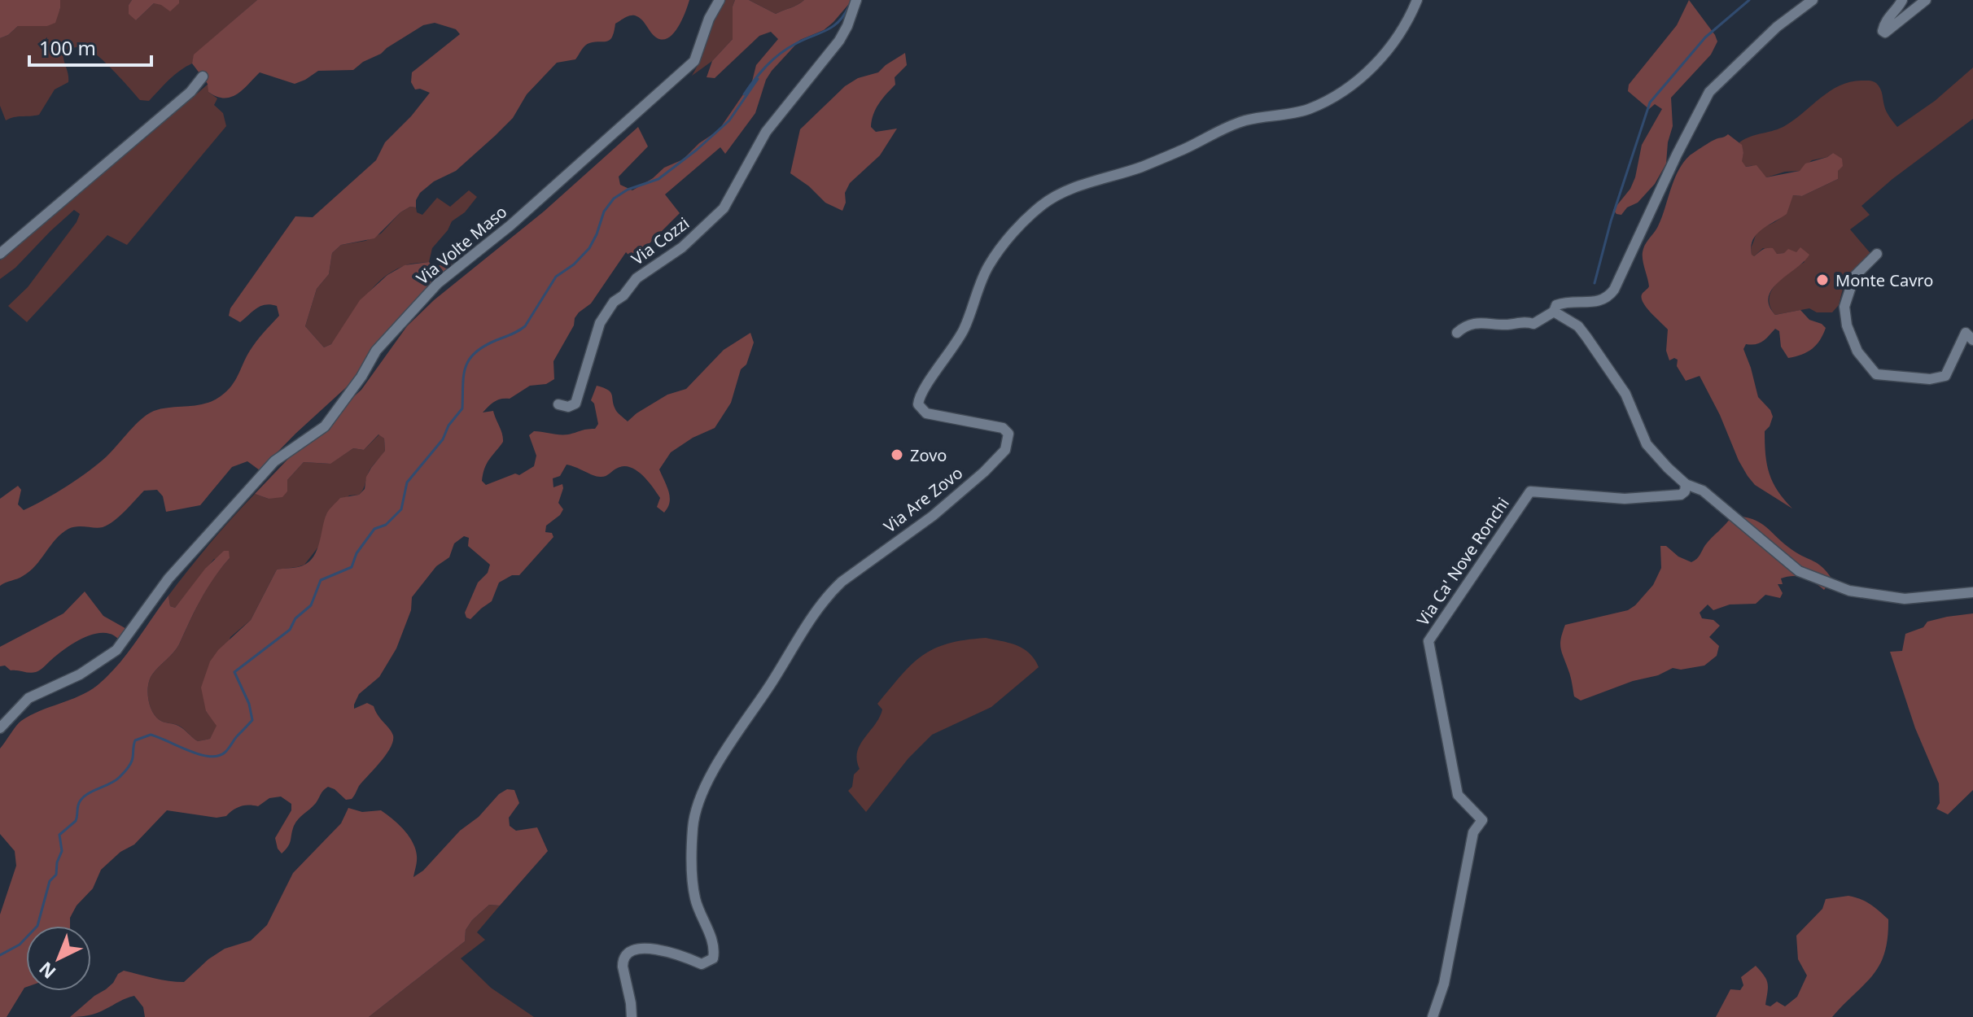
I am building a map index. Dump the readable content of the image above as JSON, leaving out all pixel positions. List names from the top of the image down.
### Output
{
  "streets": {
    "street": [
      "Via Cozzi",
      "Via Volte Maso",
      "Via Are Zovo",
      "Via Ca' Nove Ronchi"
    ]
  },
  "places": ["Monte Cavro", "Zovo"],
  "scale_bar": "100 m",
  "north": "bottom left"
}
